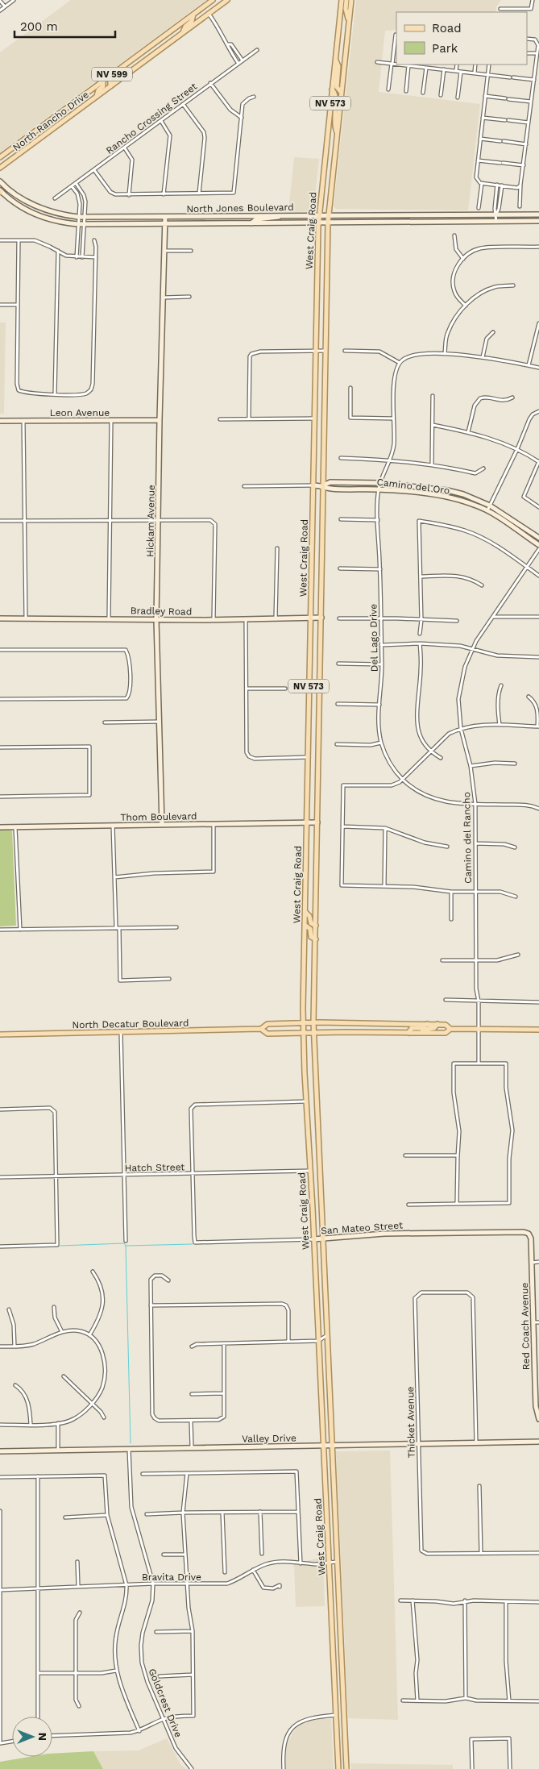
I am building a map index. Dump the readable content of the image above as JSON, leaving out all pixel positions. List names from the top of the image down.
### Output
{
  "streets": {
    "main road": [
      "NV 599",
      "NV 573",
      "North Rancho Drive",
      "West Craig Road",
      "North Decatur Boulevard"
    ],
    "street": [
      "Rancho Crossing Street",
      "North Jones Boulevard",
      "Leon Avenue",
      "Camino del Oro",
      "Hickam Avenue",
      "Bradley Road",
      "Del Lago Drive",
      "Thom Boulevard",
      "Camino del Rancho",
      "Hatch Street",
      "San Mateo Street",
      "Red Coach Avenue",
      "Thicket Avenue",
      "Valley Drive",
      "Bravita Drive",
      "Goldcrest Drive"
    ]
  },
  "crossings": [
    ["North Jones Boulevard", "West Craig Road"],
    ["North Jones Boulevard", "Hickam Avenue"],
    ["West Craig Road", "Camino del Oro"],
    ["West Craig Road", "Bradley Road"],
    ["West Craig Road", "Thom Boulevard"],
    ["West Craig Road", "North Decatur Boulevard"],
    ["West Craig Road", "Hatch Street"],
    ["West Craig Road", "San Mateo Street"],
    ["West Craig Road", "Valley Drive"],
    ["West Craig Road", "Bravita Drive"],
    ["Leon Avenue", "Hickam Avenue"],
    ["Camino del Oro", "Del Lago Drive"],
    ["Hickam Avenue", "Bradley Road"],
    ["Hickam Avenue", "Thom Boulevard"],
    ["Del Lago Drive", "Camino del Rancho"],
    ["Camino del Rancho", "North Decatur Boulevard"],
    ["Hatch Street", "San Mateo Street"],
    ["San Mateo Street", "Red Coach Avenue"],
    ["Thicket Avenue", "Valley Drive"],
    ["Valley Drive", "Goldcrest Drive"],
    ["Bravita Drive", "Goldcrest Drive"]
  ],
  "legend": ["Road", "Park"],
  "scale_bar": "200 m",
  "north": "right"
}
